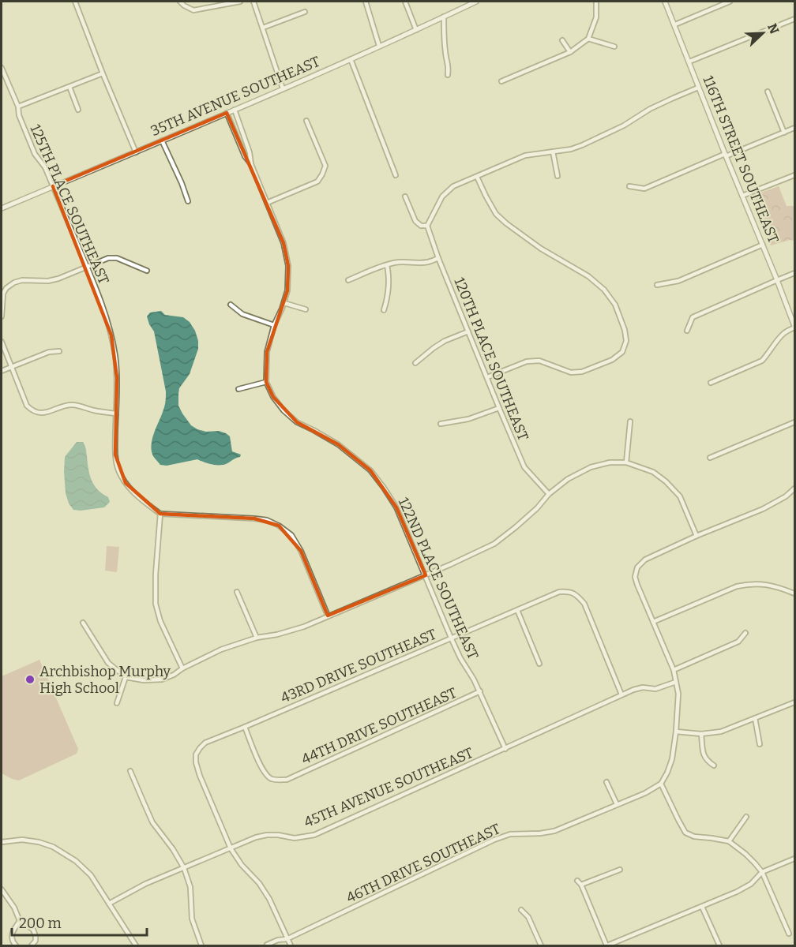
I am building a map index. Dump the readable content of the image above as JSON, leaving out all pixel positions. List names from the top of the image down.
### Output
{
  "streets": {
    "street": [
      "35TH AVENUE SOUTHEAST",
      "116TH STREET SOUTHEAST",
      "125TH PLACE SOUTHEAST",
      "120TH PLACE SOUTHEAST",
      "122ND PLACE SOUTHEAST",
      "43RD DRIVE SOUTHEAST",
      "44TH DRIVE SOUTHEAST",
      "45TH AVENUE SOUTHEAST",
      "46TH DRIVE SOUTHEAST"
    ]
  },
  "crossings": [
    ["35TH AVENUE SOUTHEAST", "125TH PLACE SOUTHEAST"],
    ["122ND PLACE SOUTHEAST", "43RD DRIVE SOUTHEAST"],
    ["122ND PLACE SOUTHEAST", "44TH DRIVE SOUTHEAST"],
    ["122ND PLACE SOUTHEAST", "45TH AVENUE SOUTHEAST"],
    ["43RD DRIVE SOUTHEAST", "44TH DRIVE SOUTHEAST"],
    ["43RD DRIVE SOUTHEAST", "45TH AVENUE SOUTHEAST"]
  ],
  "places": ["Archbishop Murphy High School"],
  "scale_bar": "200 m",
  "north": "top right"
}
